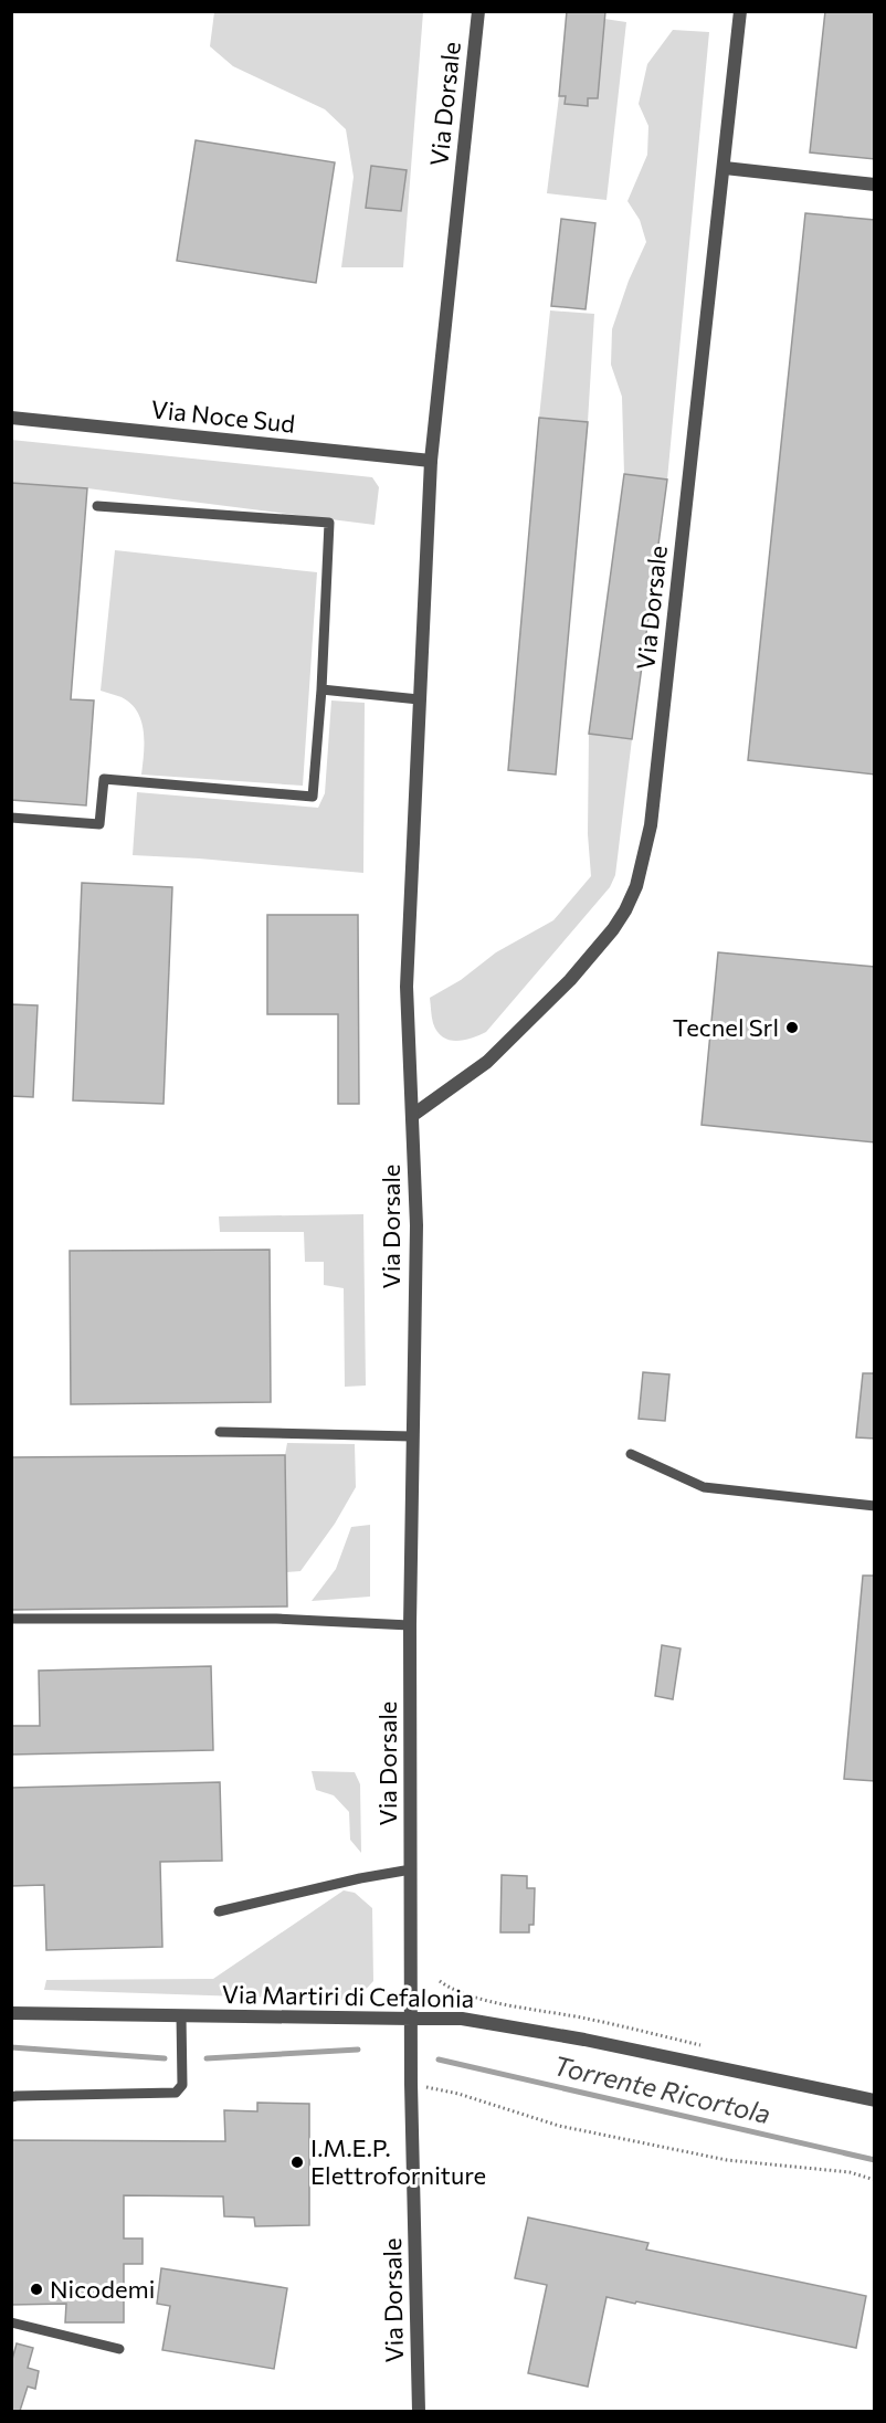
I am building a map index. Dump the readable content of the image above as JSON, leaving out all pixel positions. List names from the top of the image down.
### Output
{
  "streets": {
    "street": ["Via Dorsale", "Via Noce Sud", "Via Martiri di Cefalonia"]
  },
  "crossings": [
    ["Via Dorsale", "Via Noce Sud"],
    ["Via Dorsale", "Via Martiri di Cefalonia"]
  ],
  "water": ["Torrente Ricortola"],
  "places": ["Tecnel Srl", "I.M.E.P. Elettroforniture", "Nicodemi"]
}
